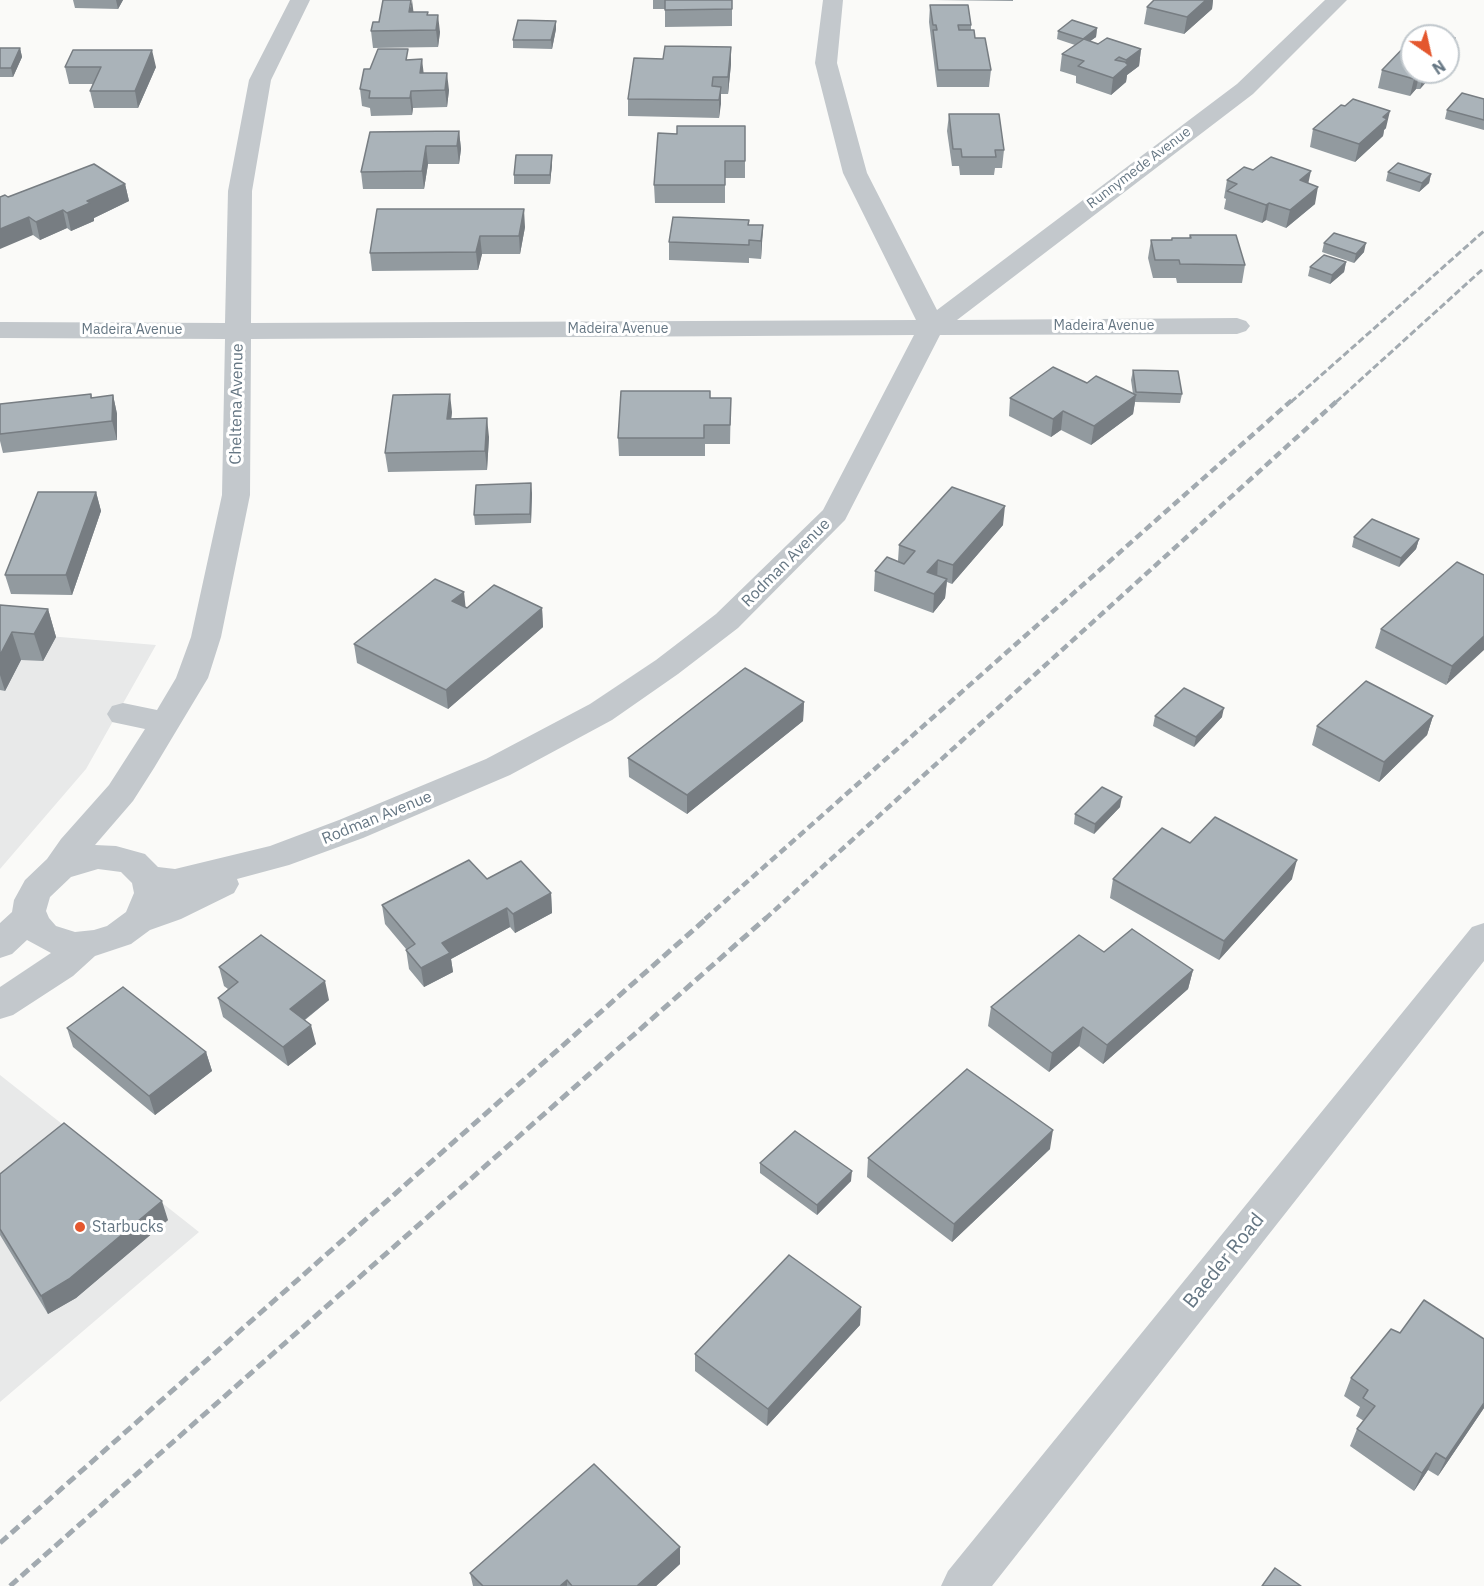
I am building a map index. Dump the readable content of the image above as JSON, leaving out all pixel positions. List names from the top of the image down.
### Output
{
  "streets": {
    "street": [
      "Runnymede Avenue",
      "Madeira Avenue",
      "Cheltena Avenue",
      "Rodman Avenue",
      "Baeder Road"
    ]
  },
  "crossings": [
    ["Runnymede Avenue", "Madeira Avenue"],
    ["Runnymede Avenue", "Rodman Avenue"],
    ["Madeira Avenue", "Cheltena Avenue"],
    ["Madeira Avenue", "Rodman Avenue"],
    ["Cheltena Avenue", "Rodman Avenue"]
  ],
  "places": ["Starbucks"],
  "north": "bottom right"
}
